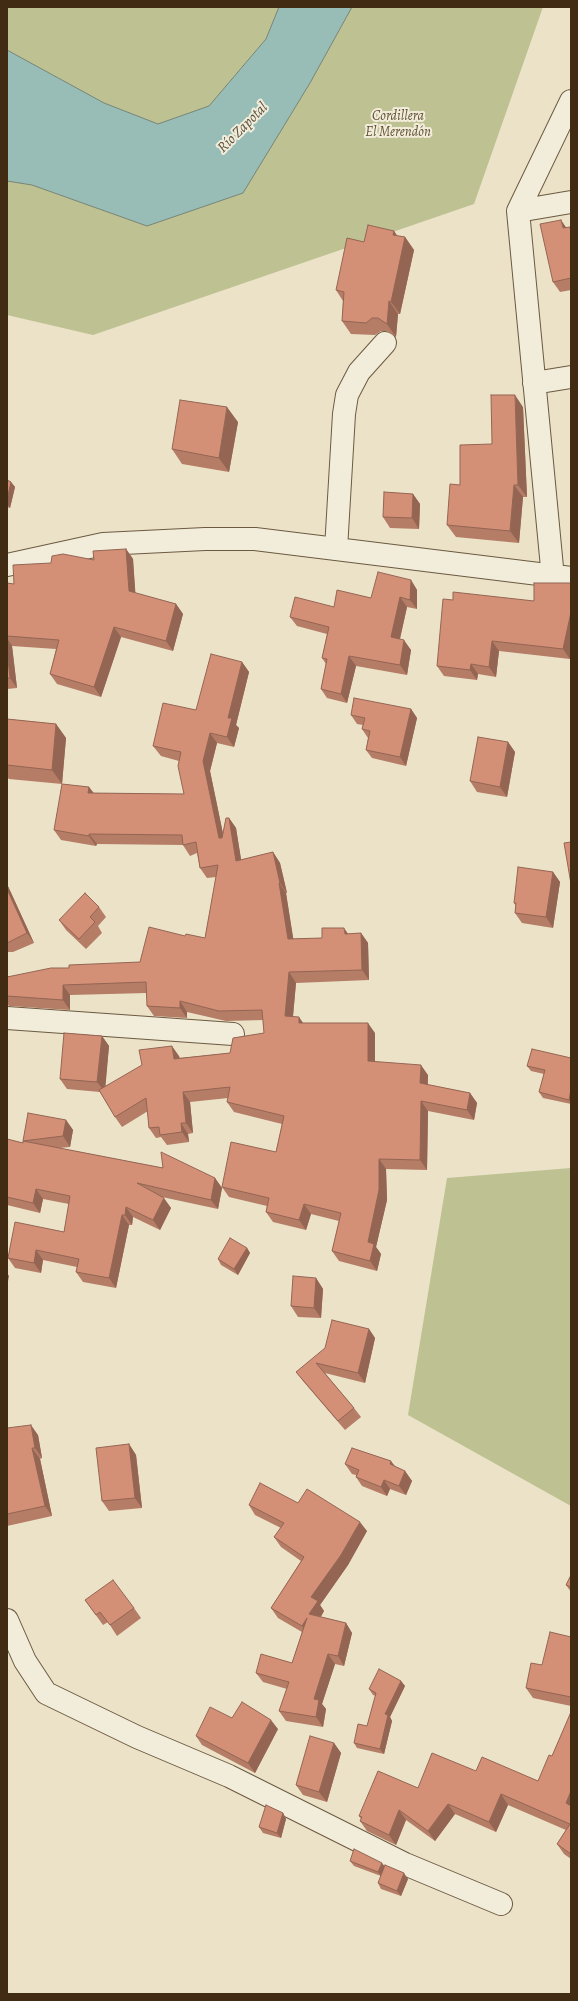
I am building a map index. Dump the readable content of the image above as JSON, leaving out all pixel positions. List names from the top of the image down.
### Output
{
  "water": ["Río Zapotal"],
  "parks": ["Cordillera El Merendón"]
}
